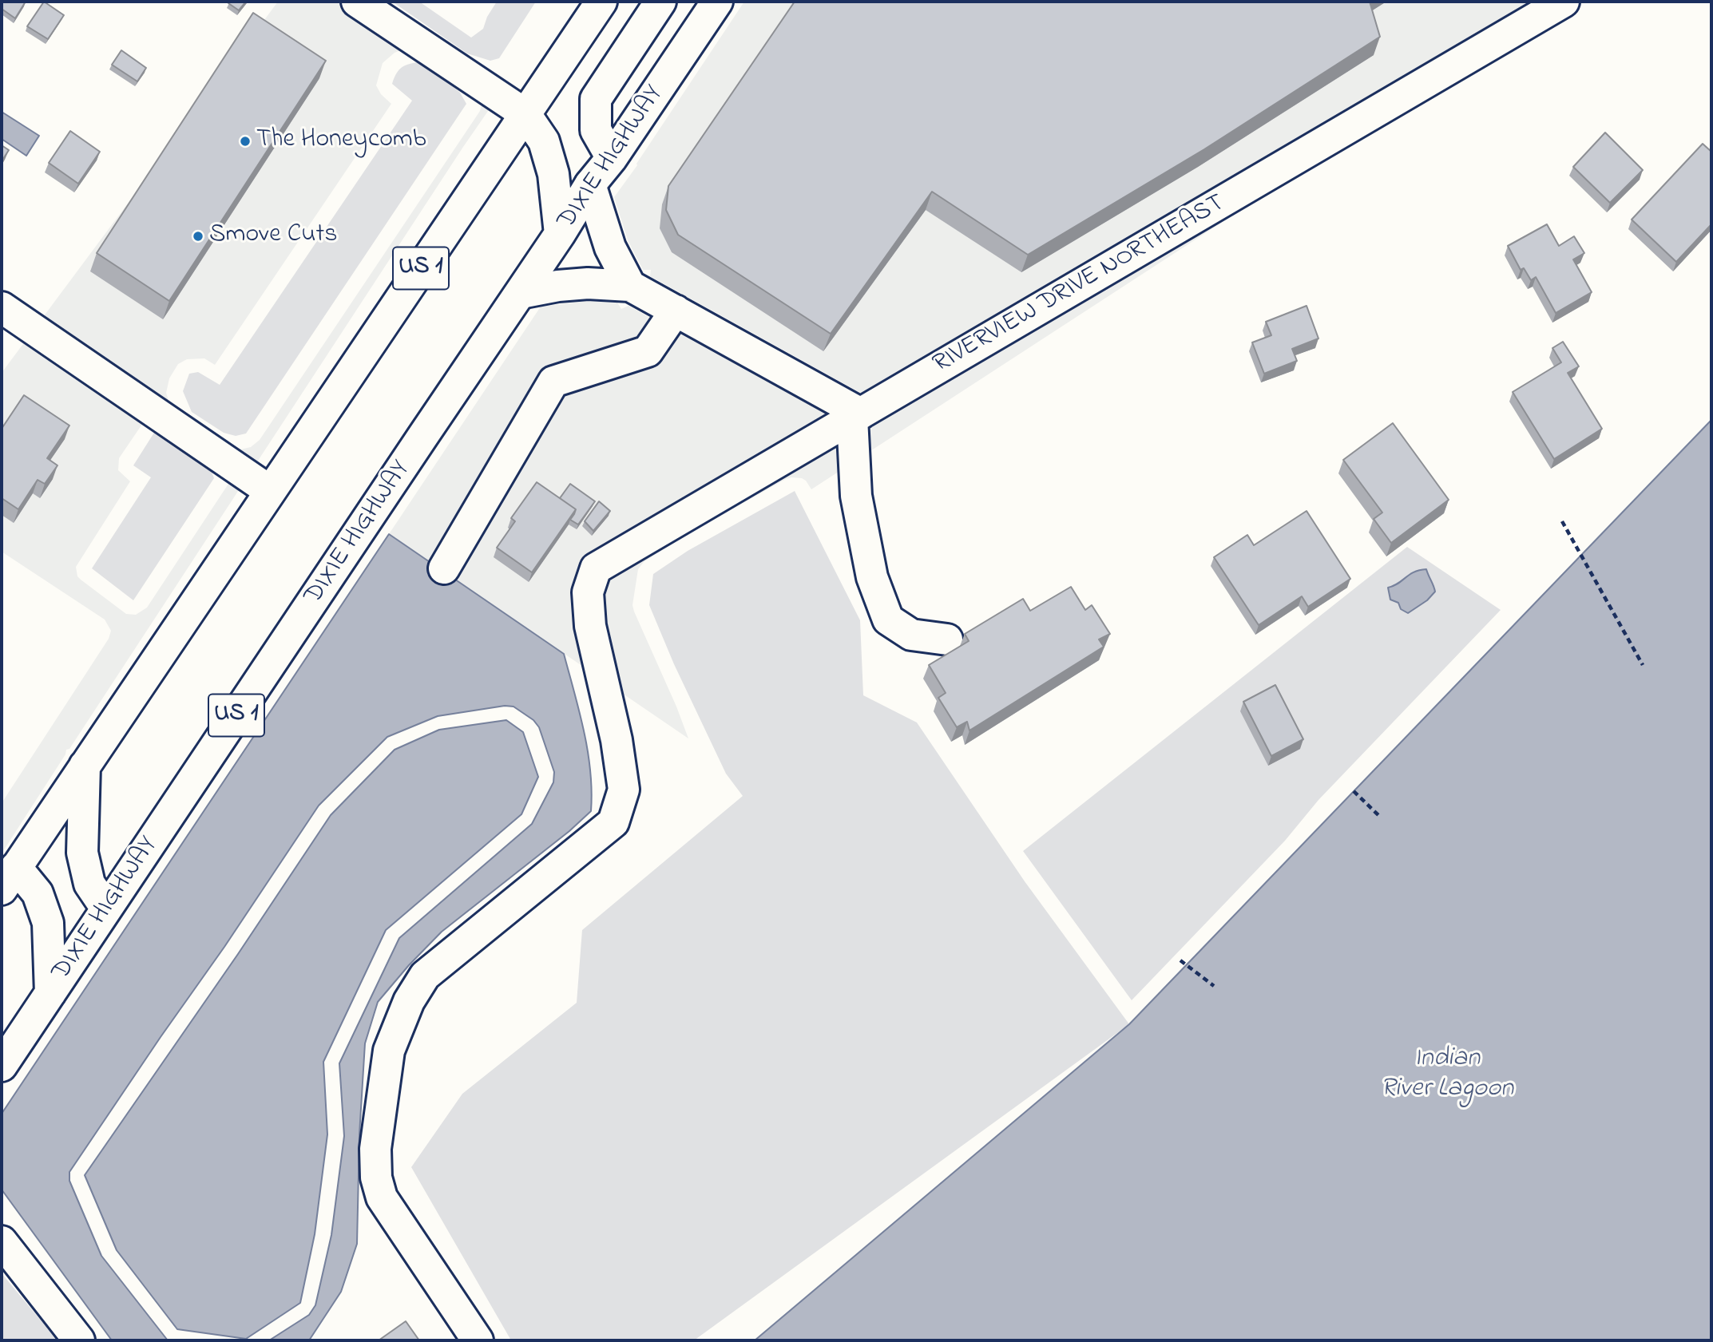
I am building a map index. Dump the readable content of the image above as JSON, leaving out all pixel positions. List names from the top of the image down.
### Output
{
  "streets": {
    "main road": ["DIXIE HIGHWAY", "US 1", "RIVERVIEW DRIVE NORTHEAST"]
  },
  "water": ["Indian River Lagoon"],
  "places": ["The Honeycomb", "Smove Cuts"]
}
